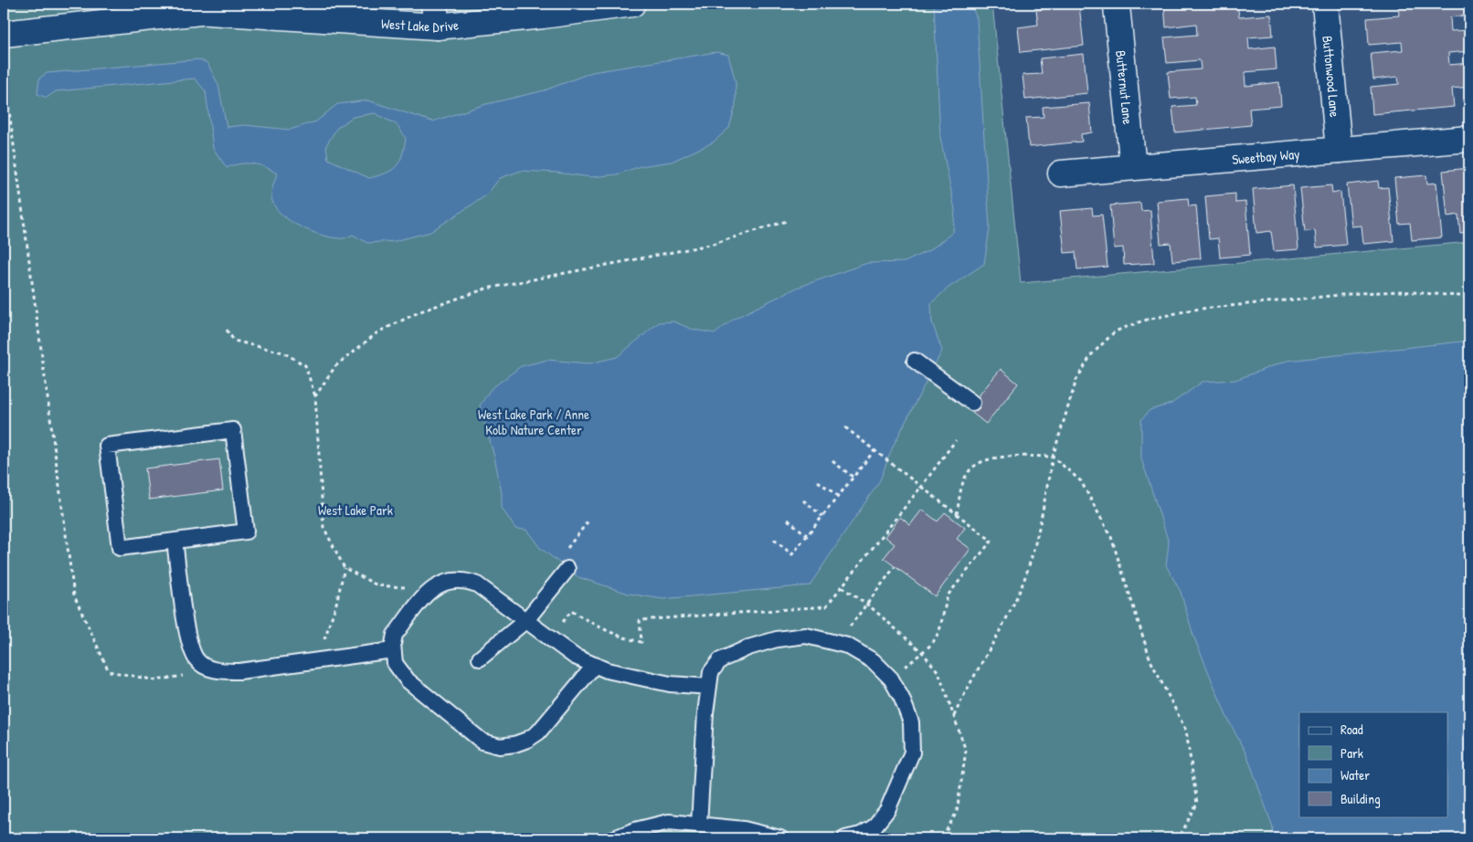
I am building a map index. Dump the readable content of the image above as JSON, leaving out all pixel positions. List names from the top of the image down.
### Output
{
  "streets": {
    "street": [
      "West Lake Drive",
      "Buttonwood Lane",
      "Butternut Lane",
      "Sweetbay Way"
    ]
  },
  "crossings": [
    ["Buttonwood Lane", "Sweetbay Way"],
    ["Butternut Lane", "Sweetbay Way"]
  ],
  "parks": ["West Lake Park / Anne Kolb Nature Center", "West Lake Park"],
  "legend": [
    "Road",
    "Park",
    "Water",
    "Building"
  ]
}
